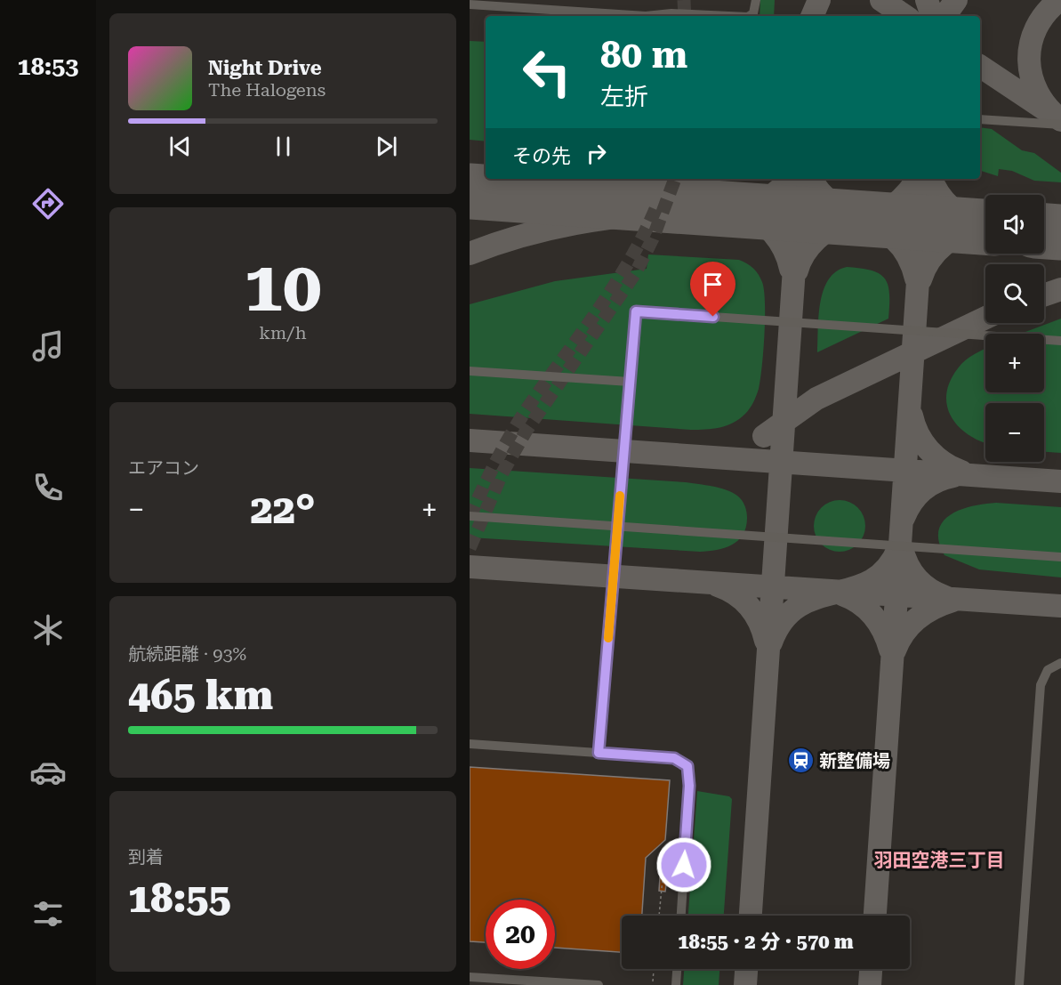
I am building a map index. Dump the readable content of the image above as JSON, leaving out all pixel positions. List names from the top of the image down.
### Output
{
  "districts": ["羽田空港三丁目"],
  "places": {
    "station": ["新整備場"]
  },
  "page": {
    "tabs": "18:53",
    "turn": ["80 m", "左折"],
    "song": ["Night Drive", "The Halogens"],
    "then": "その先",
    "map_buttons": ["+", "−"],
    "tile": [
      ["10", "km/h"],
      "エアコン",
      ["航続距離 · 93%", "465 km"],
      ["到着", "18:55"]
    ],
    "heat": ["−", "22°", "+"],
    "limit": "20",
    "trip": "18:55 · 2 分 · 570 m"
  }
}
